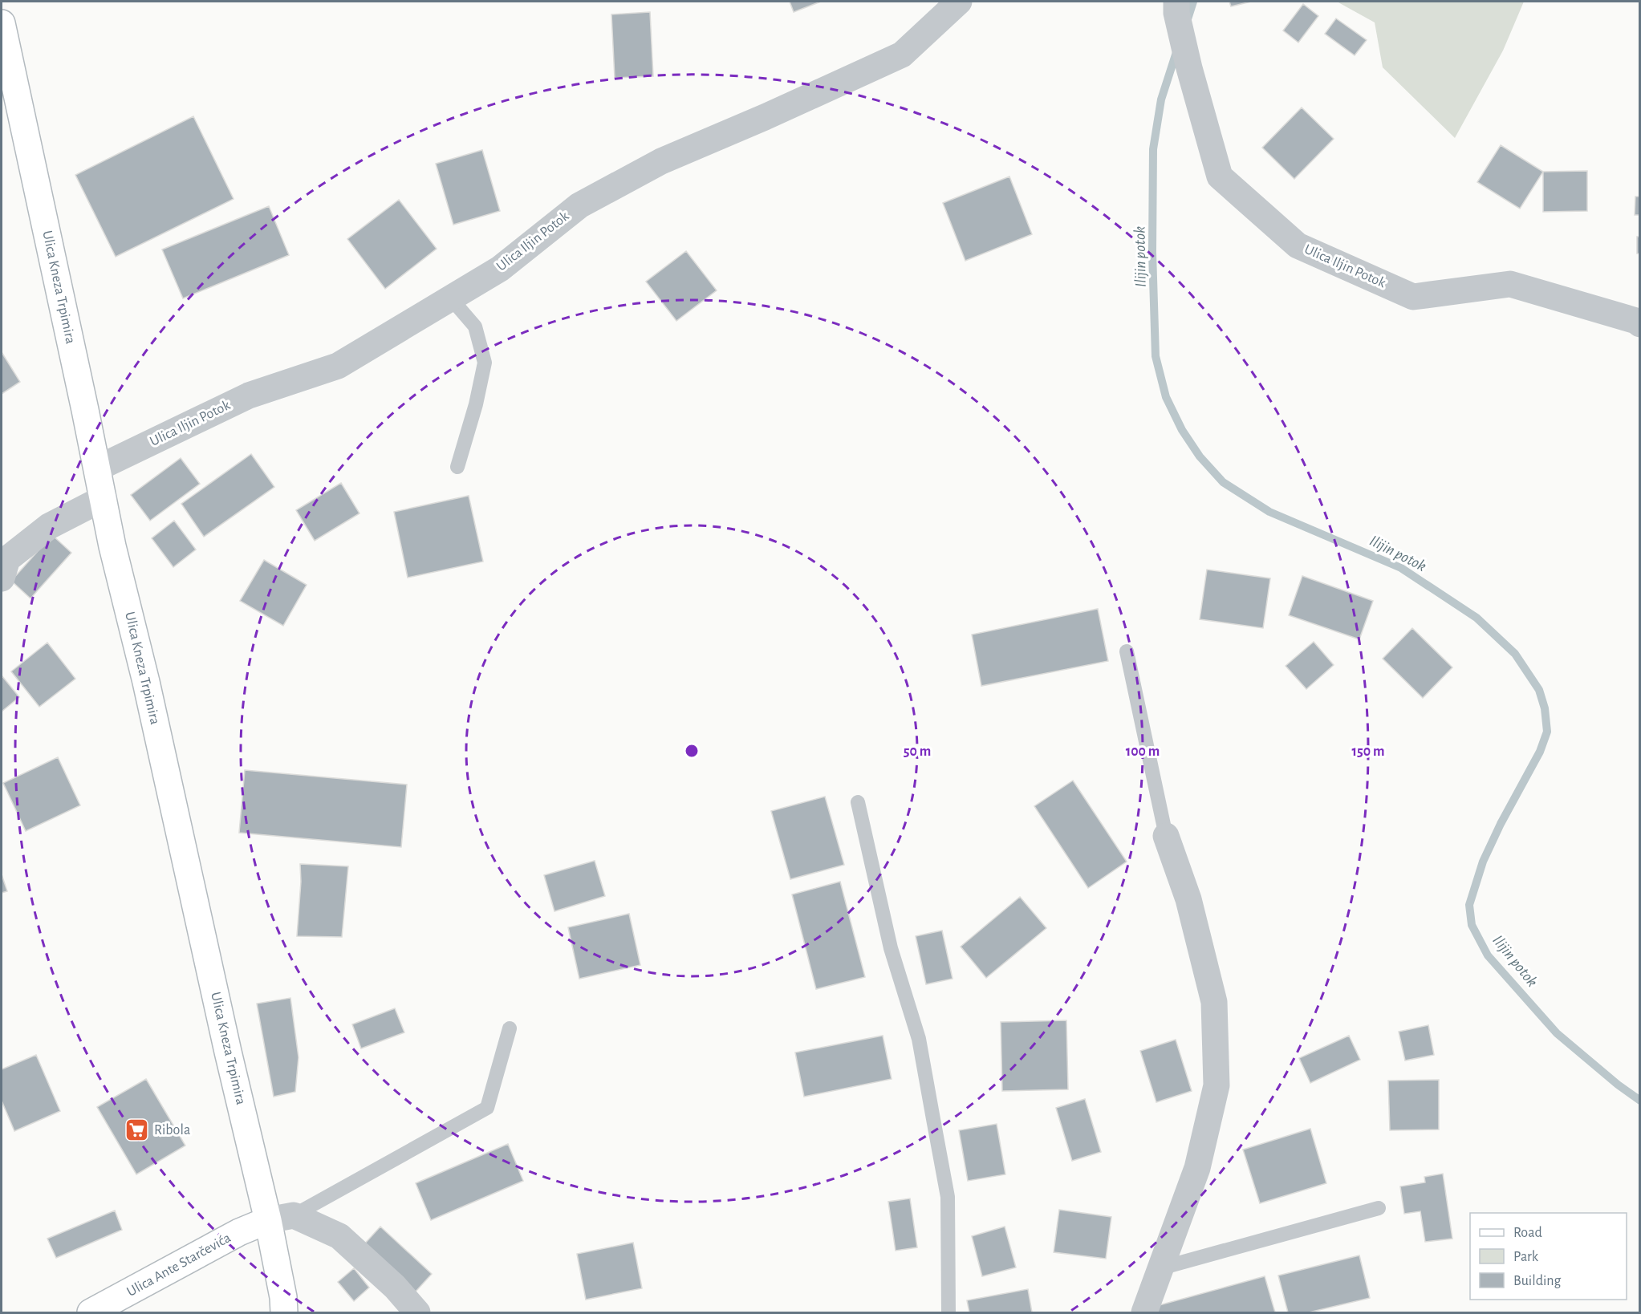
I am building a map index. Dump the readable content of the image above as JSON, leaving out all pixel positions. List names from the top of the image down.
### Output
{
  "streets": {
    "main road": ["Ulica Kneza Trpimira", "Ulica Ante Starčevića"],
    "street": ["Ulica Iljin Potok"]
  },
  "crossings": [
    ["Ulica Iljin Potok", "Ulica Kneza Trpimira"],
    ["Ulica Kneza Trpimira", "Ulica Ante Starčevića"]
  ],
  "water": ["Ilijin potok"],
  "places": {
    "supermarket": ["Ribola"]
  },
  "legend": ["Road", "Park", "Building"],
  "rings": ["50 m", "100 m", "150 m"]
}
